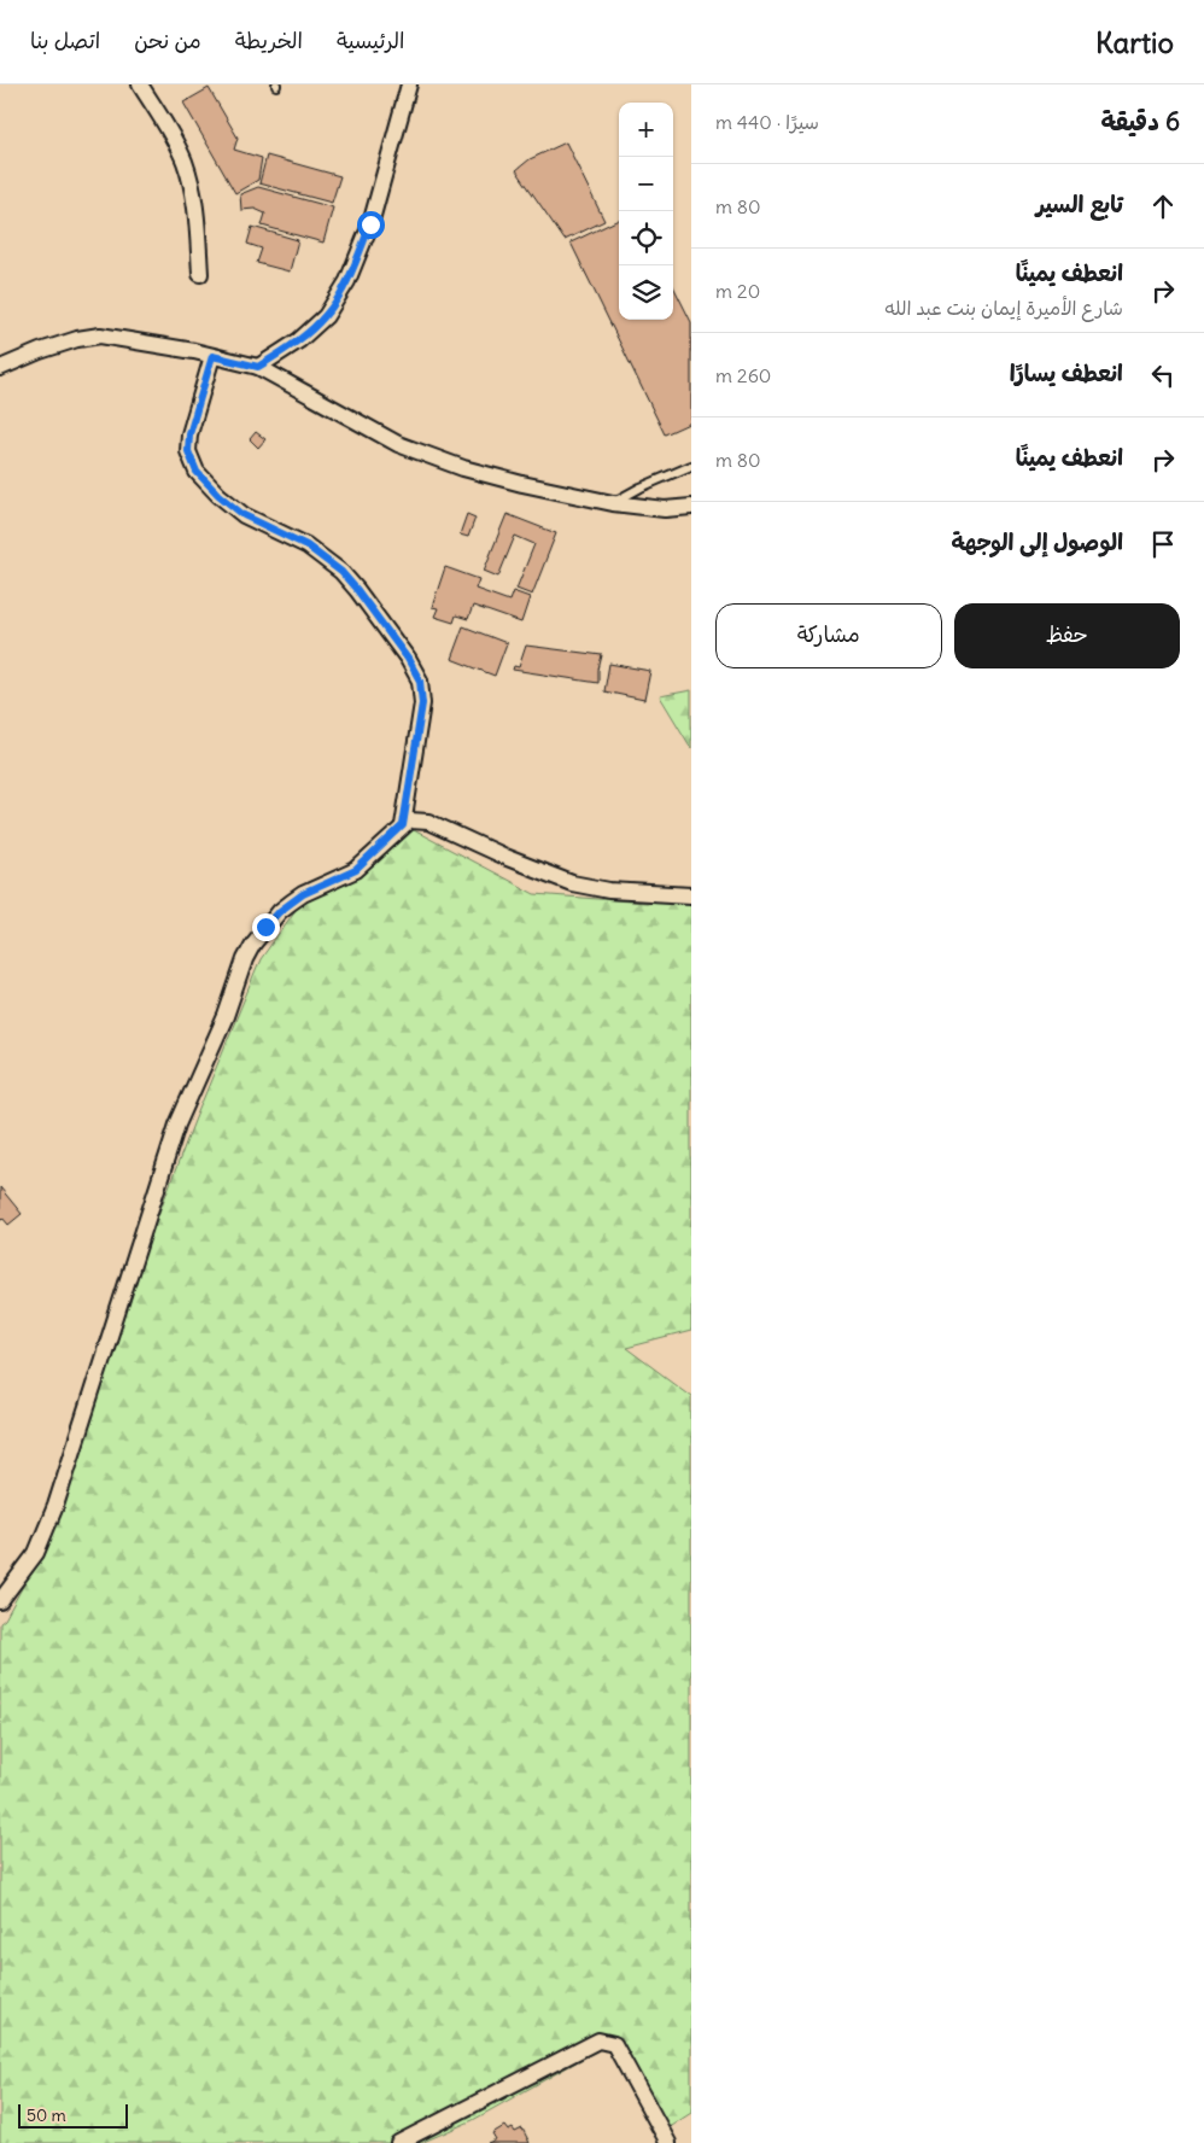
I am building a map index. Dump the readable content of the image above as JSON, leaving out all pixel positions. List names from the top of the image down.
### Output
{
  "scale_bar": "50 m",
  "page": {
    "header": "Kartio",
    "nav": [
      "الرئيسية",
      "الخريطة",
      "من نحن",
      "اتصل بنا"
    ],
    "heading": ["6 دقيقة", "سيرًا · 440 m"],
    "map_buttons": ["+", "−"],
    "list": [
      ["تابع السير", "80 m"],
      ["انعطف يمينًا", "شارع الأميرة إيمان بنت عبد الله", "20 m"],
      ["انعطف يسارًا", "260 m"],
      ["انعطف يمينًا", "80 m"],
      "الوصول إلى الوجهة"
    ],
    "buttons": ["حفظ", "مشاركة"],
    "scale": "50 m"
  }
}
